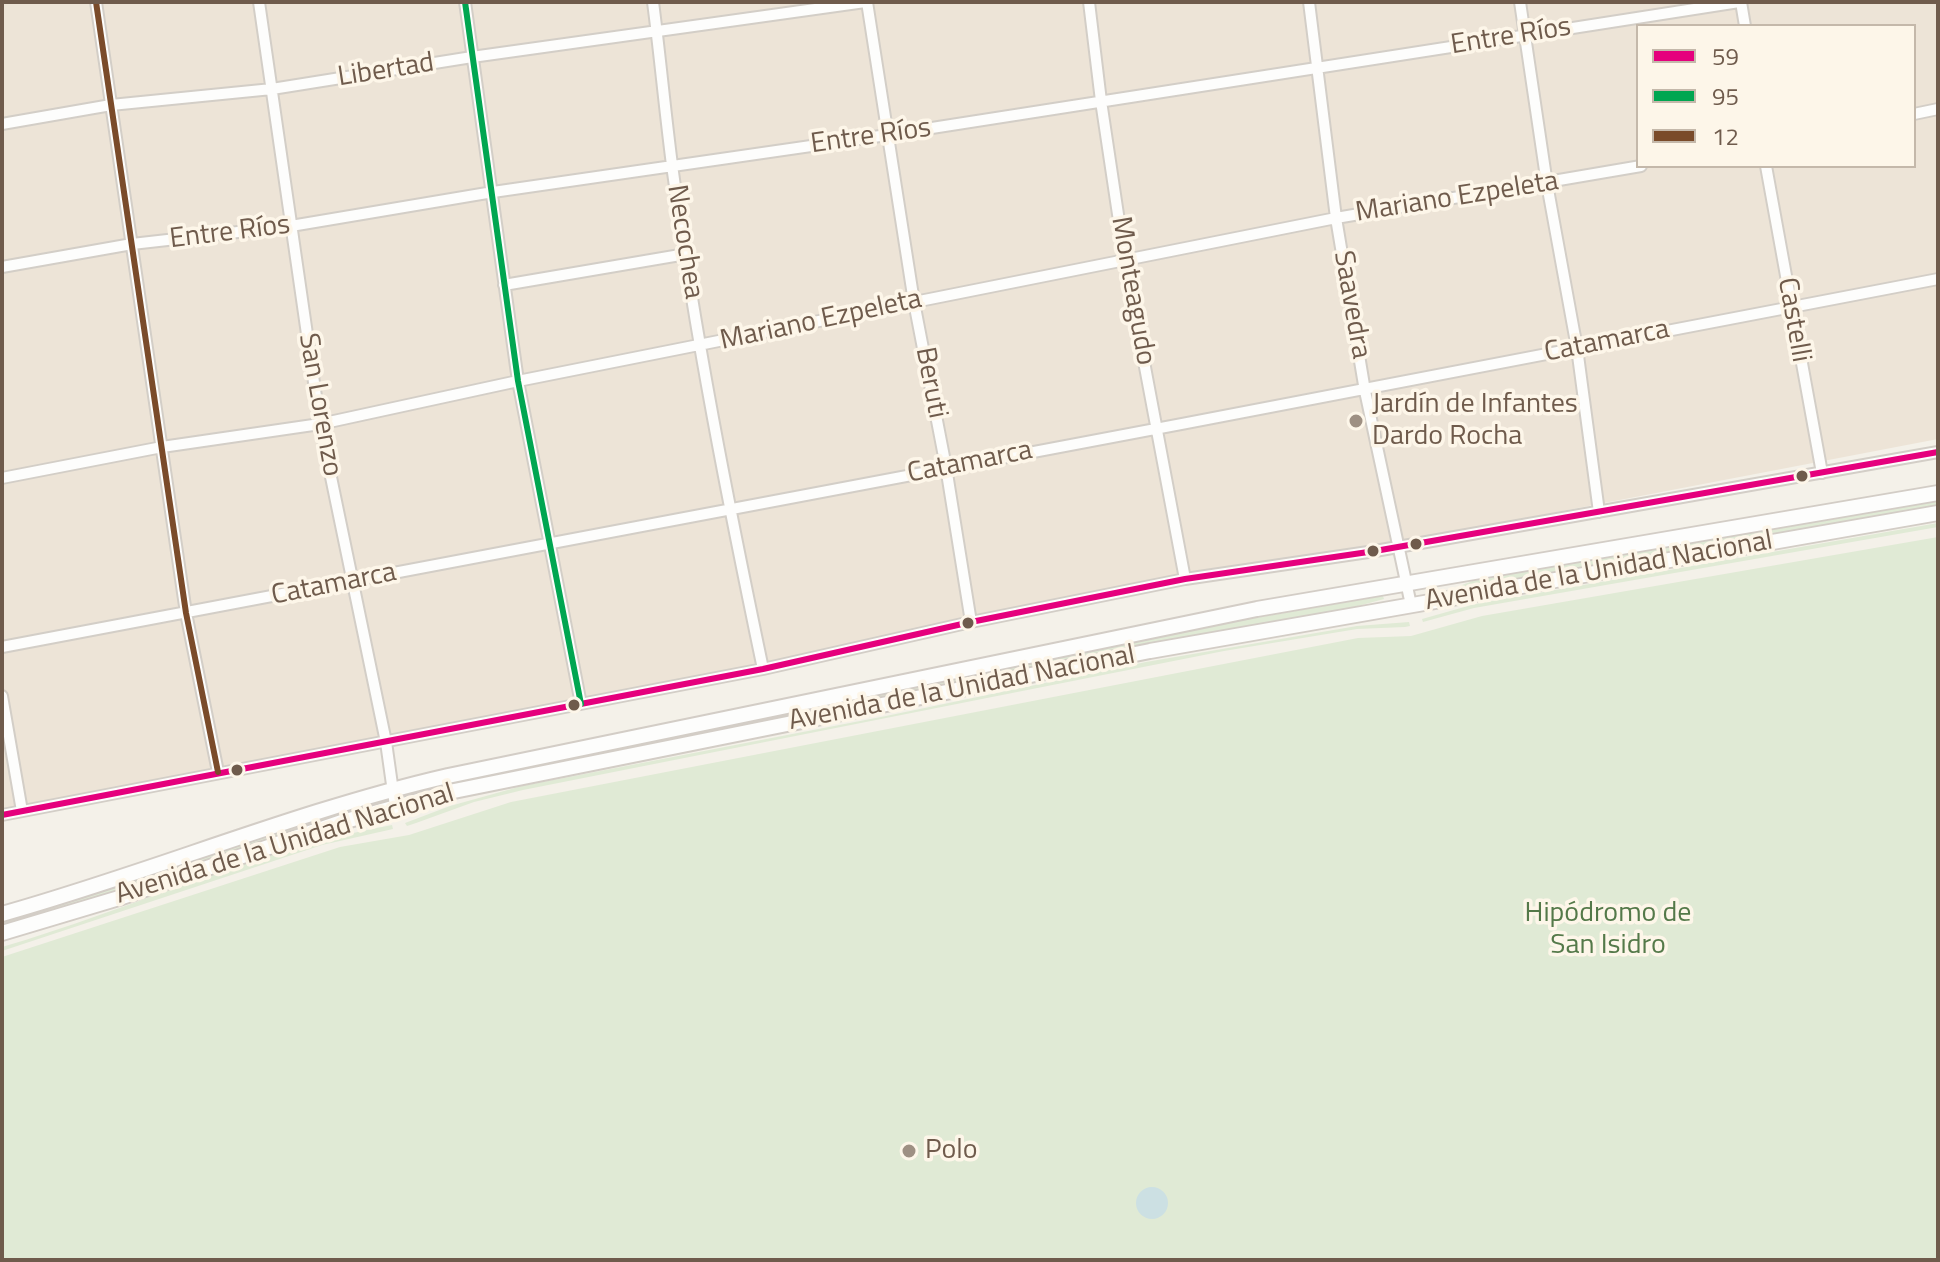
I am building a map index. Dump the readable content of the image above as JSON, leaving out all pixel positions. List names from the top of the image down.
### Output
{
  "streets": {
    "main road": ["Avenida de la Unidad Nacional"],
    "street": [
      "Entre Ríos",
      "Libertad",
      "Mariano Ezpeleta",
      "Necochea",
      "Monteagudo",
      "Saavedra",
      "Castelli",
      "Catamarca",
      "Beruti",
      "San Lorenzo"
    ]
  },
  "crossings": [
    ["Entre Ríos", "Necochea"],
    ["Entre Ríos", "Monteagudo"],
    ["Entre Ríos", "Saavedra"],
    ["Entre Ríos", "Beruti"],
    ["Entre Ríos", "San Lorenzo"],
    ["Libertad", "Necochea"],
    ["Libertad", "Beruti"],
    ["Libertad", "San Lorenzo"],
    ["Mariano Ezpeleta", "Necochea"],
    ["Mariano Ezpeleta", "Monteagudo"],
    ["Mariano Ezpeleta", "Saavedra"],
    ["Mariano Ezpeleta", "Beruti"],
    ["Mariano Ezpeleta", "San Lorenzo"],
    ["Necochea", "Catamarca"],
    ["Monteagudo", "Catamarca"],
    ["Saavedra", "Catamarca"],
    ["Saavedra", "Avenida de la Unidad Nacional"],
    ["Castelli", "Catamarca"],
    ["Catamarca", "Beruti"],
    ["Catamarca", "San Lorenzo"],
    ["San Lorenzo", "Avenida de la Unidad Nacional"]
  ],
  "parks": ["Hipódromo de San Isidro"],
  "places": ["Jardín de Infantes Dardo Rocha", "Polo"],
  "lines": ["transit line 95", "transit line 12", "transit line 59"],
  "legend": ["59", "95", "12"]
}
